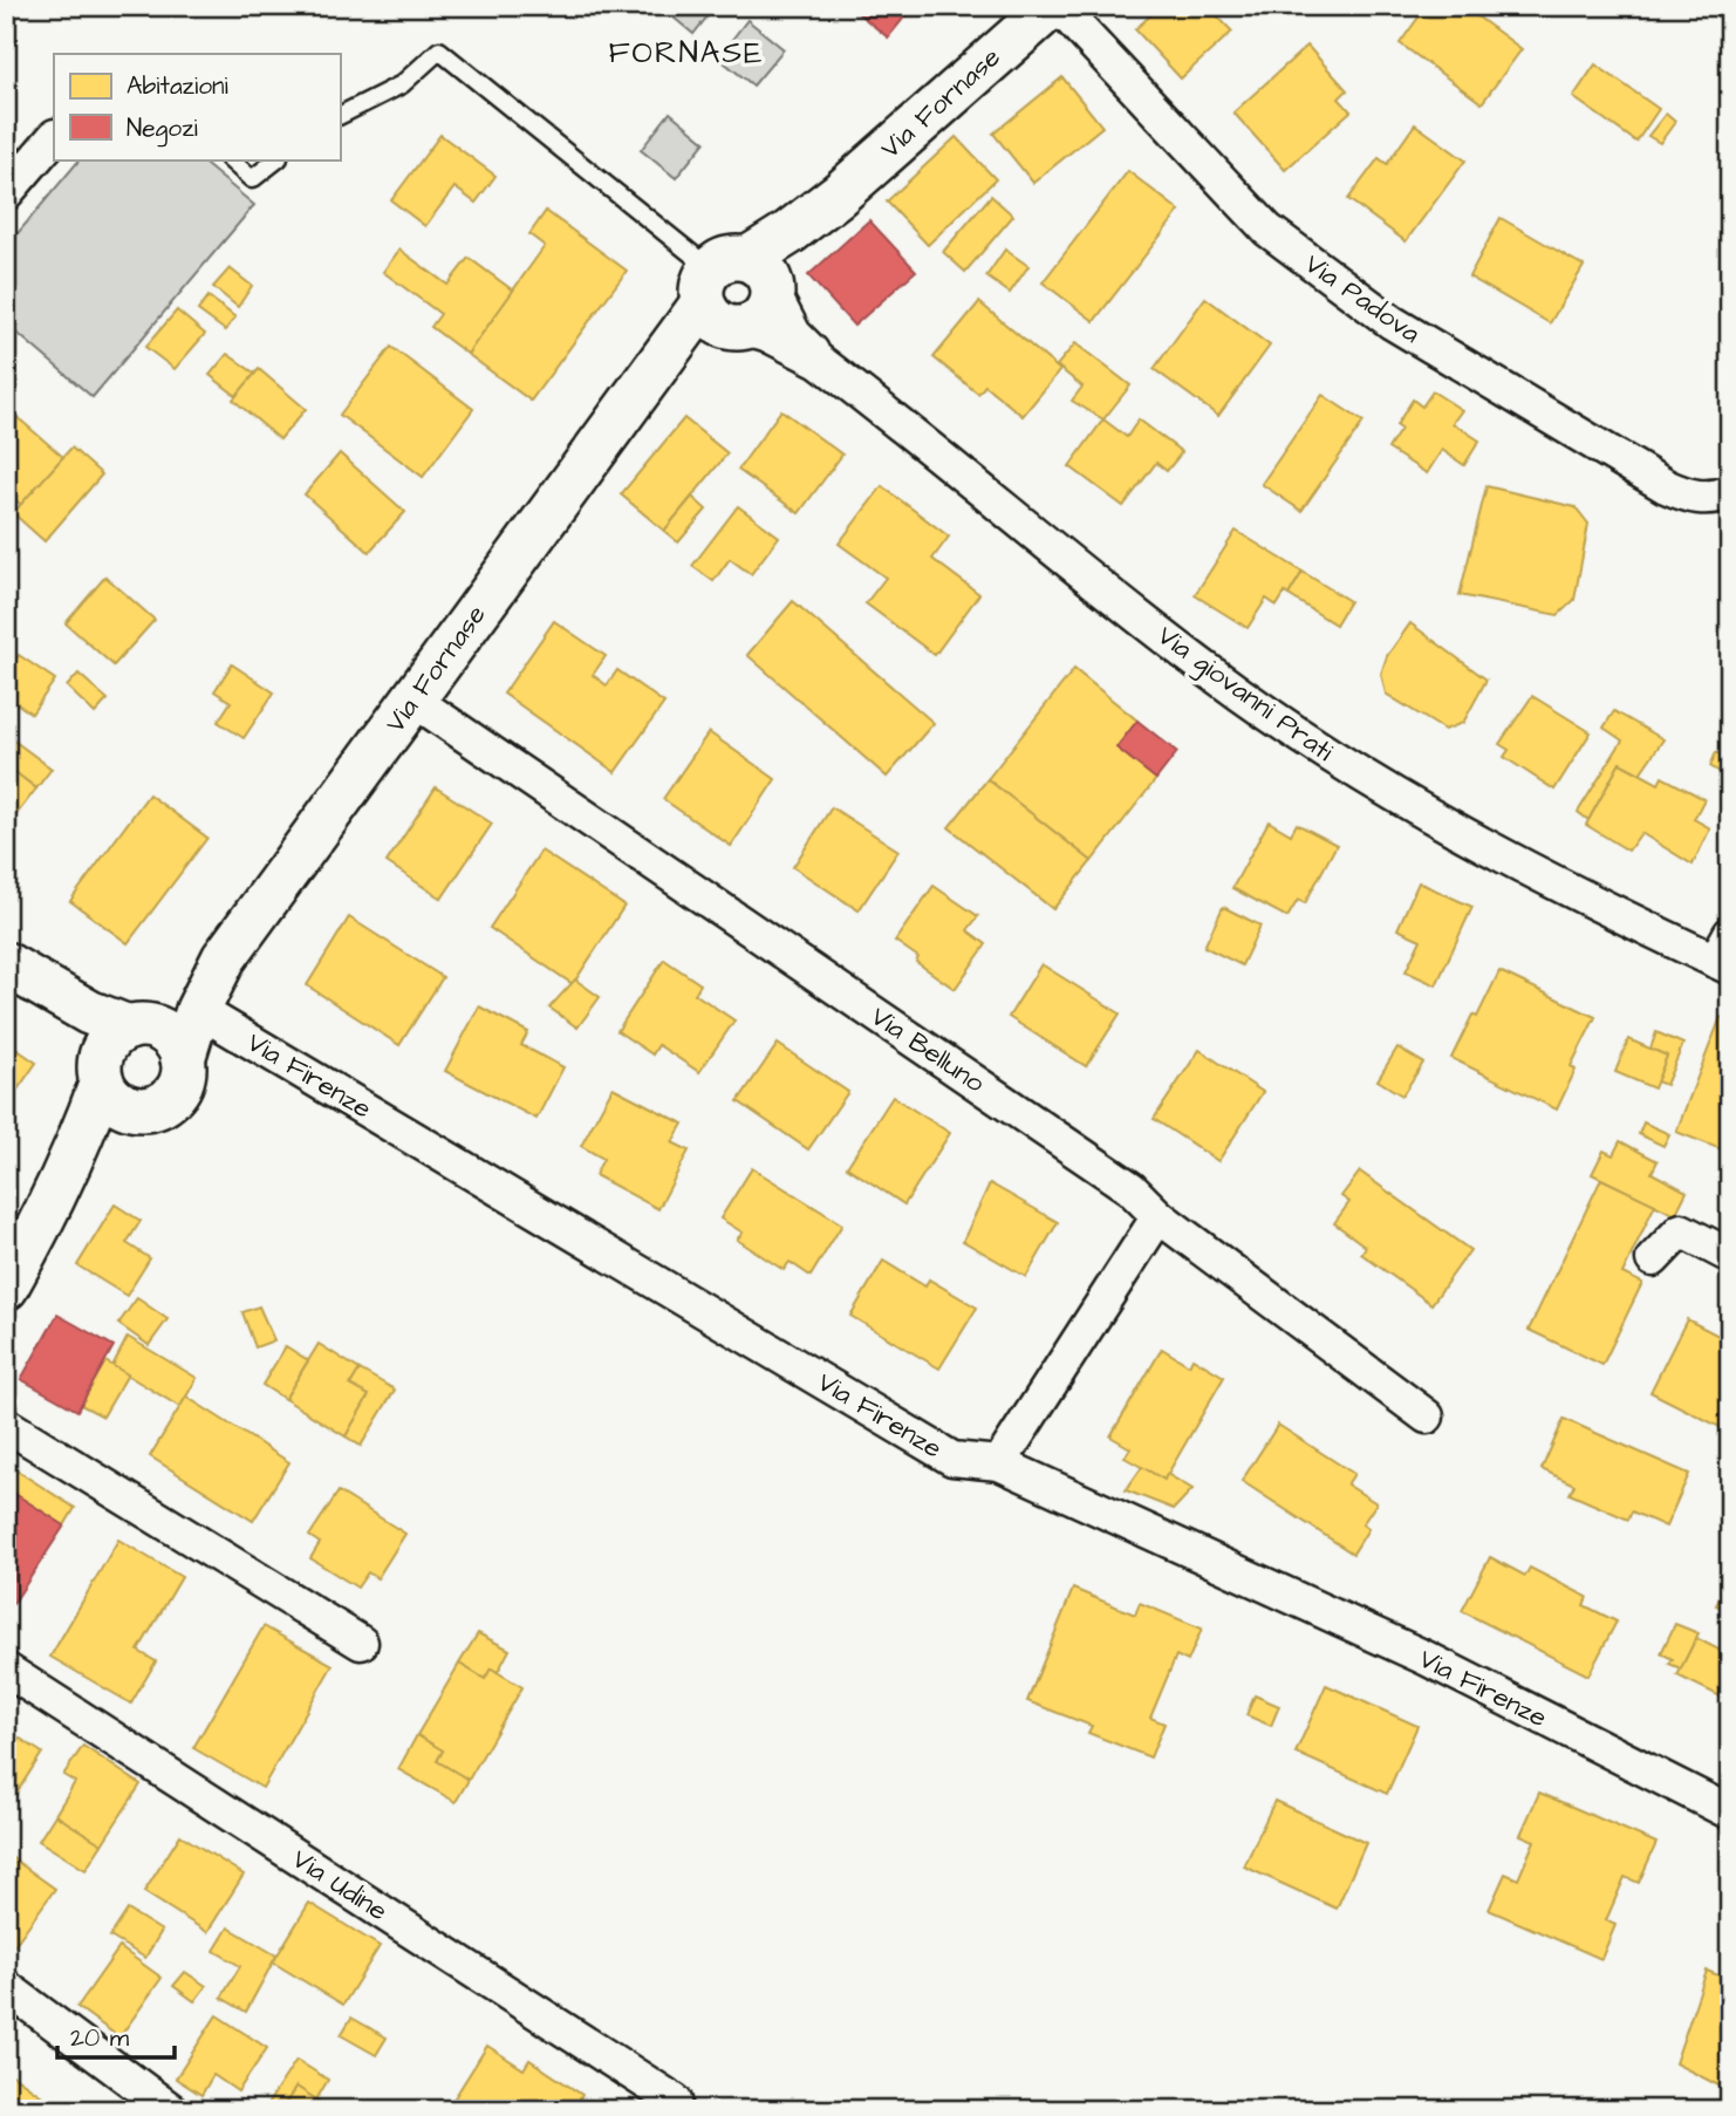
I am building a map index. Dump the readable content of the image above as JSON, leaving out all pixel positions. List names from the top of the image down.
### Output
{
  "streets": {
    "street": [
      "Via Fornase",
      "Via Padova",
      "Via giovanni Prati",
      "Via Belluno",
      "Via Firenze",
      "Via Udine"
    ]
  },
  "crossings": [
    ["Via Fornase", "Via Padova"],
    ["Via Fornase", "Via giovanni Prati"],
    ["Via Fornase", "Via Belluno"],
    ["Via Fornase", "Via Firenze"]
  ],
  "districts": ["FORNASE"],
  "legend": ["Abitazioni", "Negozi"],
  "scale_bar": "20 m"
}
